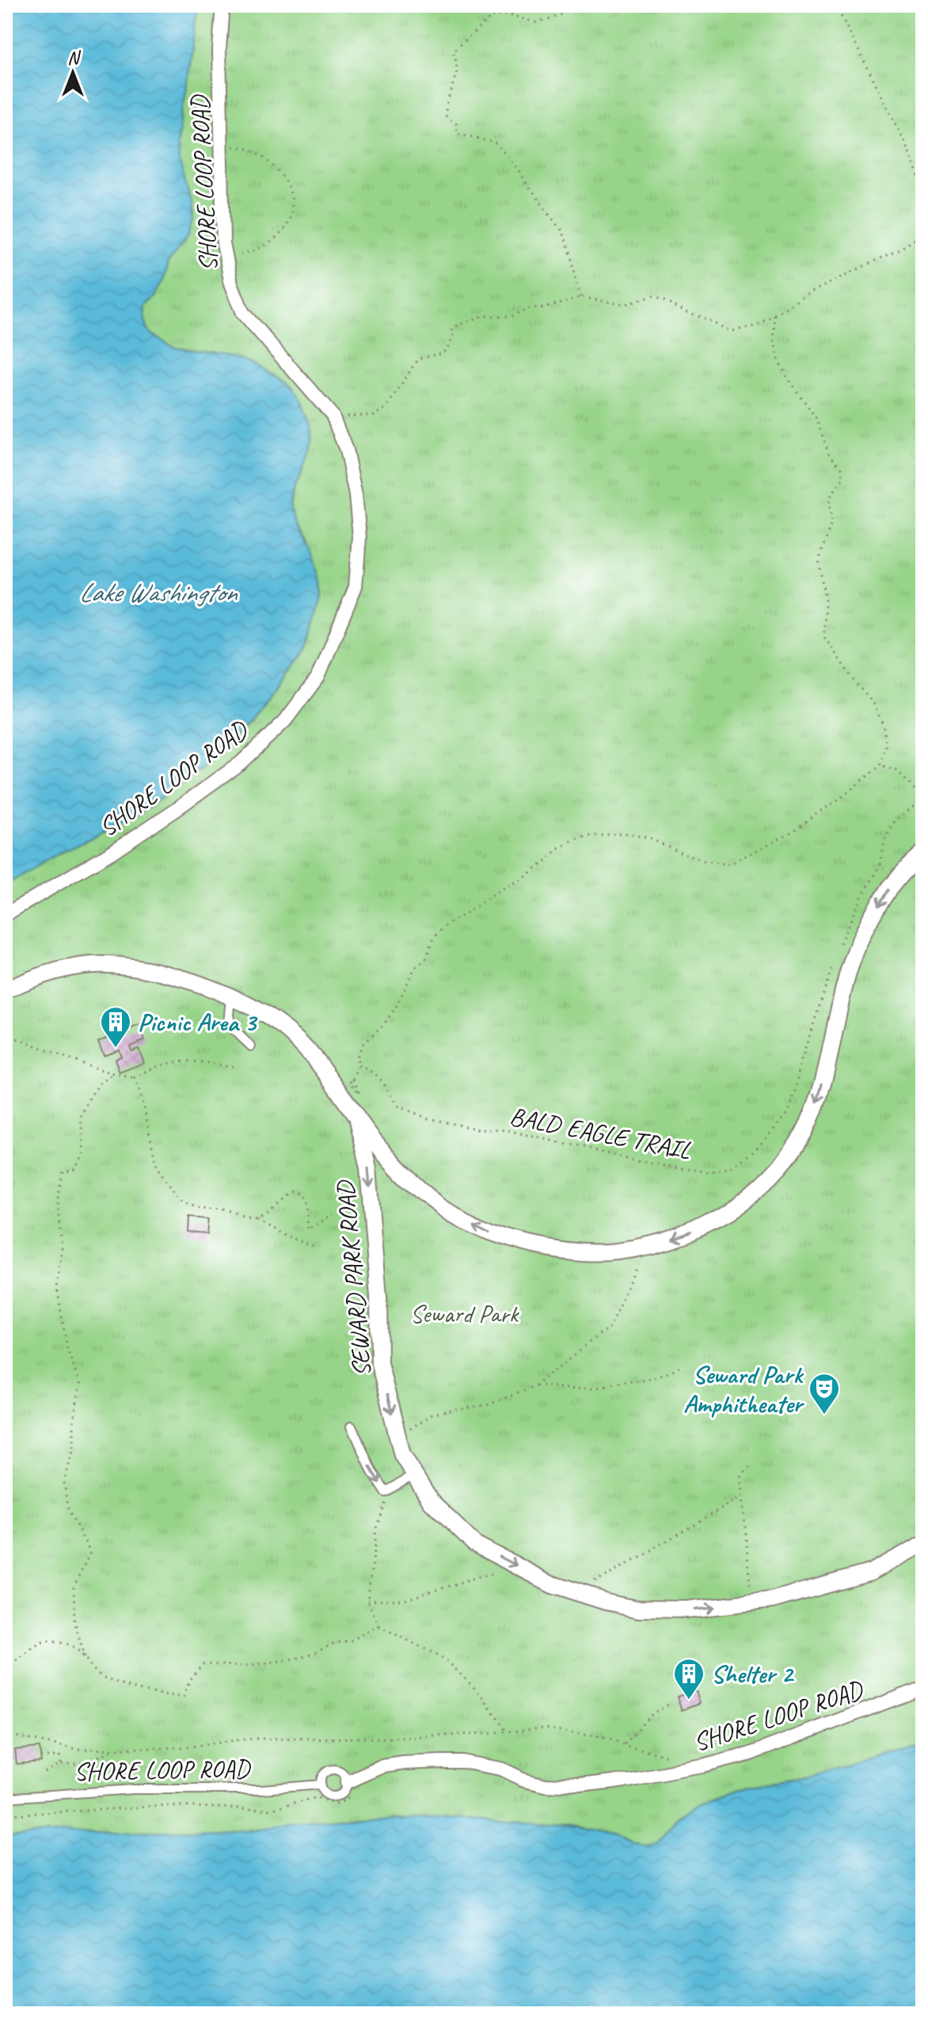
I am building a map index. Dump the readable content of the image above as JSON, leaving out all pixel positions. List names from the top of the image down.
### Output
{
  "streets": {
    "street": ["SHORE LOOP ROAD", "SEWARD PARK ROAD"],
    "path": ["BALD EAGLE TRAIL"]
  },
  "water": ["Lake Washington"],
  "parks": ["Seward Park"],
  "places": {
    "building": ["Picnic Area 3", "Shelter 2"],
    "theatre": ["Seward Park Amphitheater"]
  },
  "north": "top"
}
